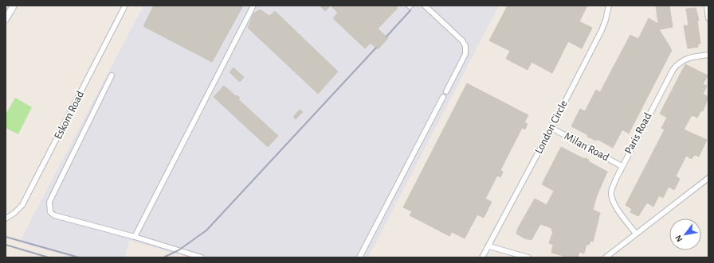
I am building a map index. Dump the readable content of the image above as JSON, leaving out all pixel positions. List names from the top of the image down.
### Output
{
  "streets": {
    "street": [
      "Eskom Road",
      "London Circle",
      "Paris Road",
      "Milan Road"
    ]
  },
  "crossings": [
    ["London Circle", "Milan Road"],
    ["Paris Road", "Milan Road"]
  ],
  "north": "bottom left"
}
